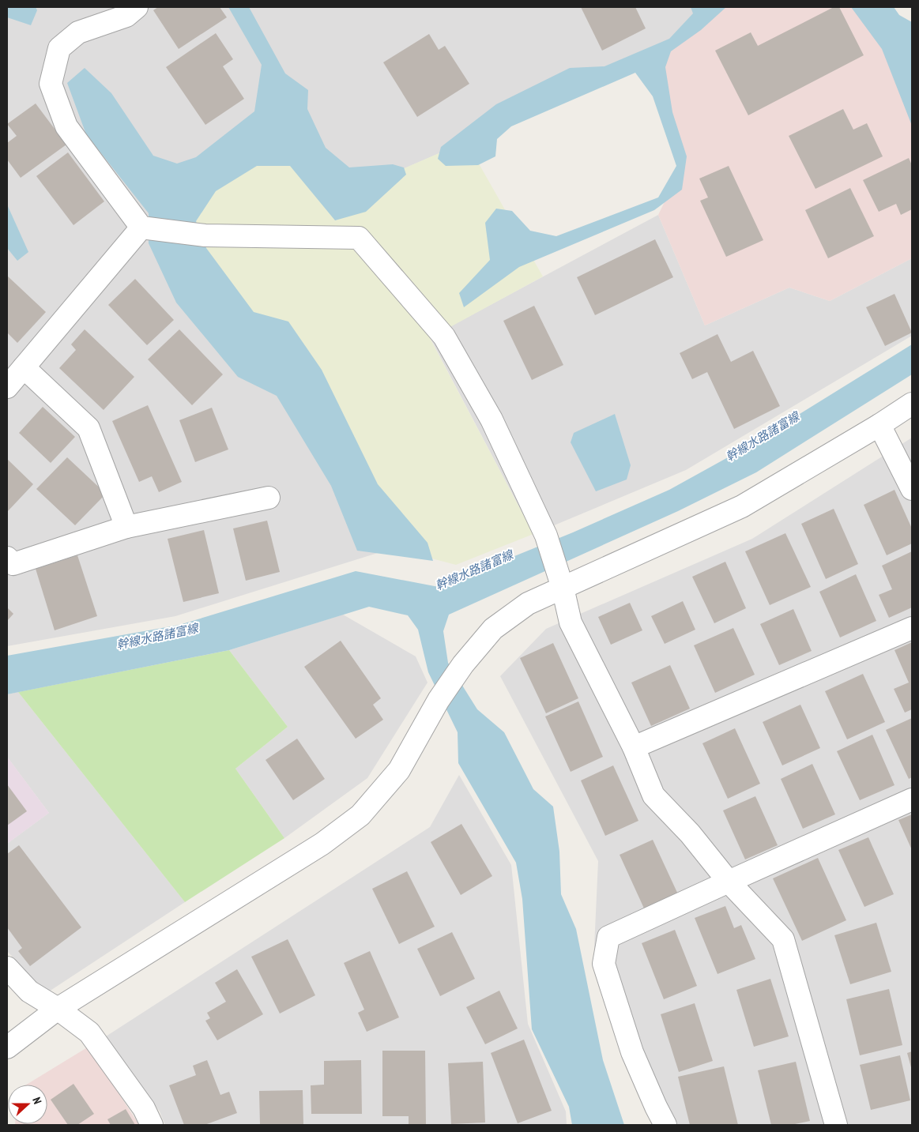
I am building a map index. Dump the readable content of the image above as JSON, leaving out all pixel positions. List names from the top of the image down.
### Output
{
  "water": ["幹線水路諸富線"],
  "north": "right"
}
